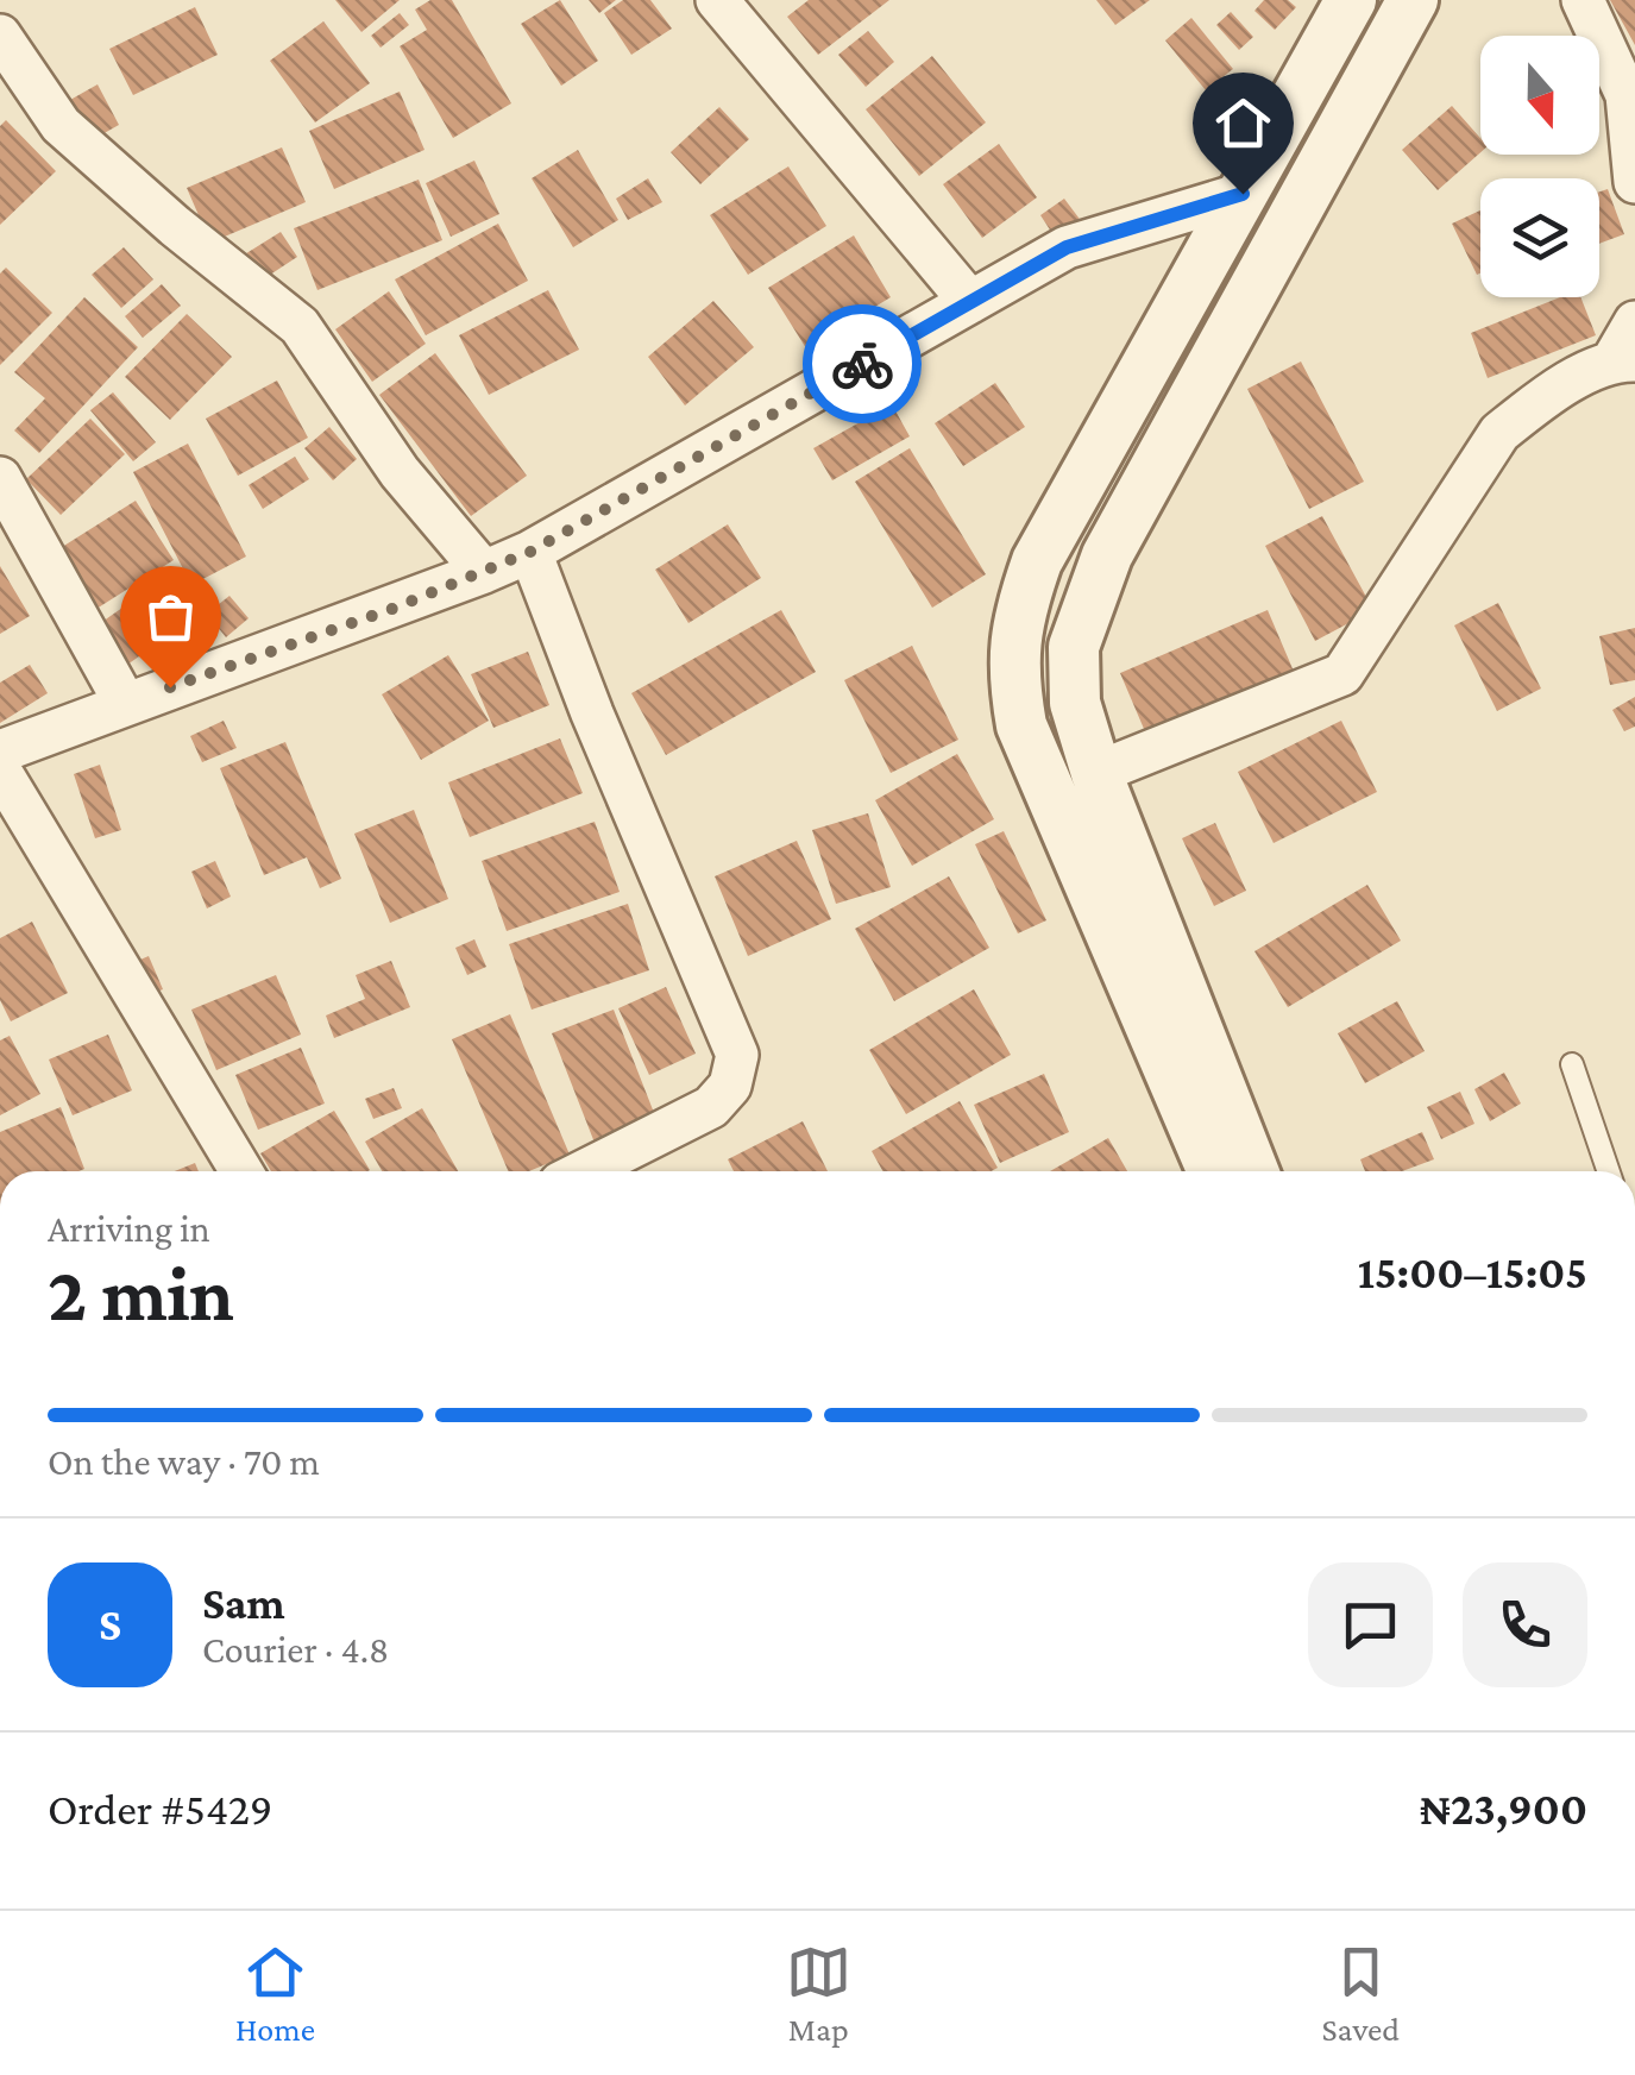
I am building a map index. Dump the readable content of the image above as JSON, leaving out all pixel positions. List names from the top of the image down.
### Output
{
  "north": "bottom",
  "page": {
    "heading": ["2 min", "Arriving in", "15:00–15:05"],
    "panel": [
      "Sam",
      "Courier · 4.8",
      "Order #5429",
      "₦23,900"
    ],
    "bar": "On the way · 70 m",
    "round": "S",
    "tabs": ["Home", "Map", "Saved"]
  }
}
